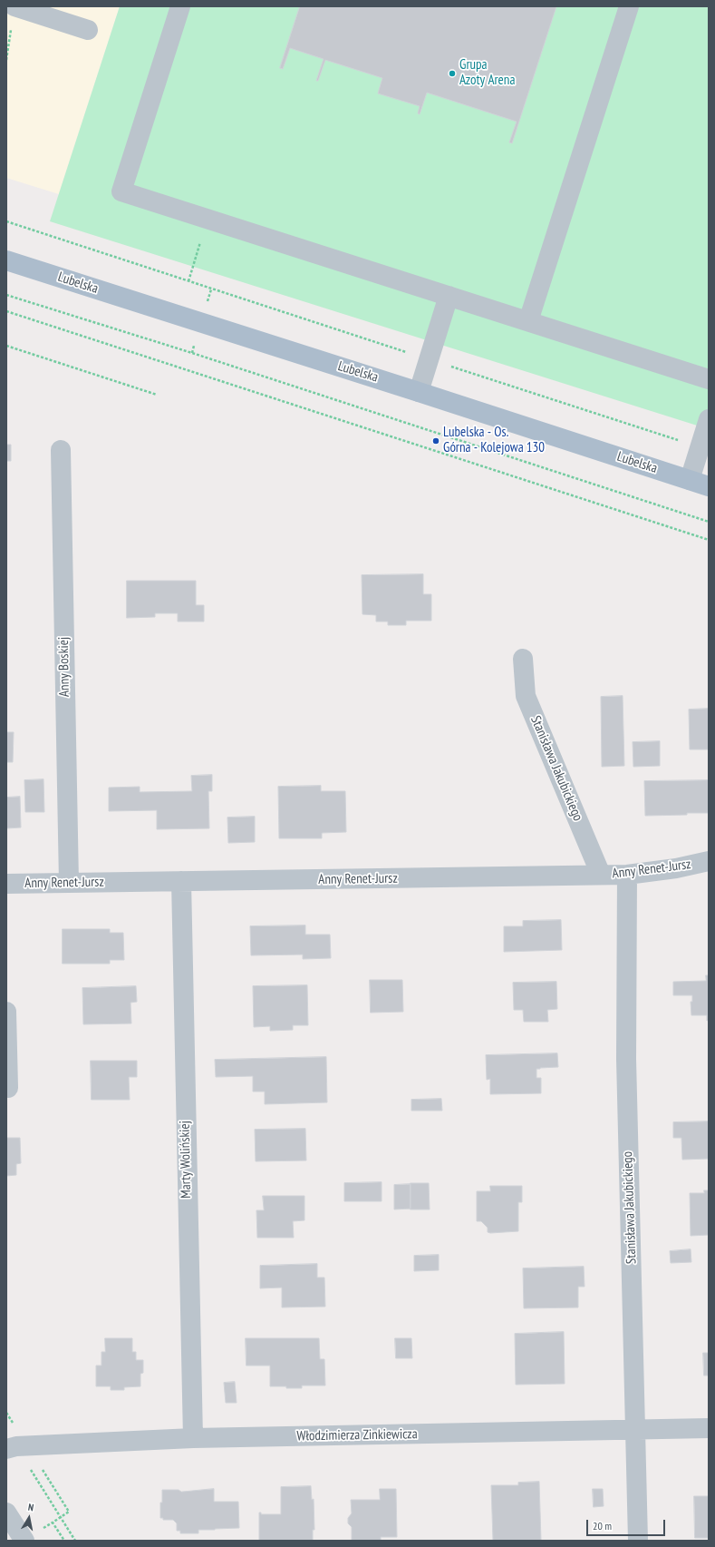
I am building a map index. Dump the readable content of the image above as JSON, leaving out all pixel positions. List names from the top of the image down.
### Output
{
  "streets": {
    "main road": ["Lubelska"],
    "street": [
      "Anny Boskiej",
      "Stanisława Jakubickiego",
      "Anny Renet-Jursz",
      "Marty Wolińskiej",
      "Włodzimierza Zinkiewicza"
    ]
  },
  "crossings": [
    ["Anny Boskiej", "Anny Renet-Jursz"],
    ["Stanisława Jakubickiego", "Anny Renet-Jursz"],
    ["Stanisława Jakubickiego", "Włodzimierza Zinkiewicza"],
    ["Anny Renet-Jursz", "Marty Wolińskiej"],
    ["Marty Wolińskiej", "Włodzimierza Zinkiewicza"]
  ],
  "places": ["Grupa Azoty Arena", "Lubelska - Os. Górna - Kolejowa 130"],
  "scale_bar": "20 m",
  "north": "top"
}
